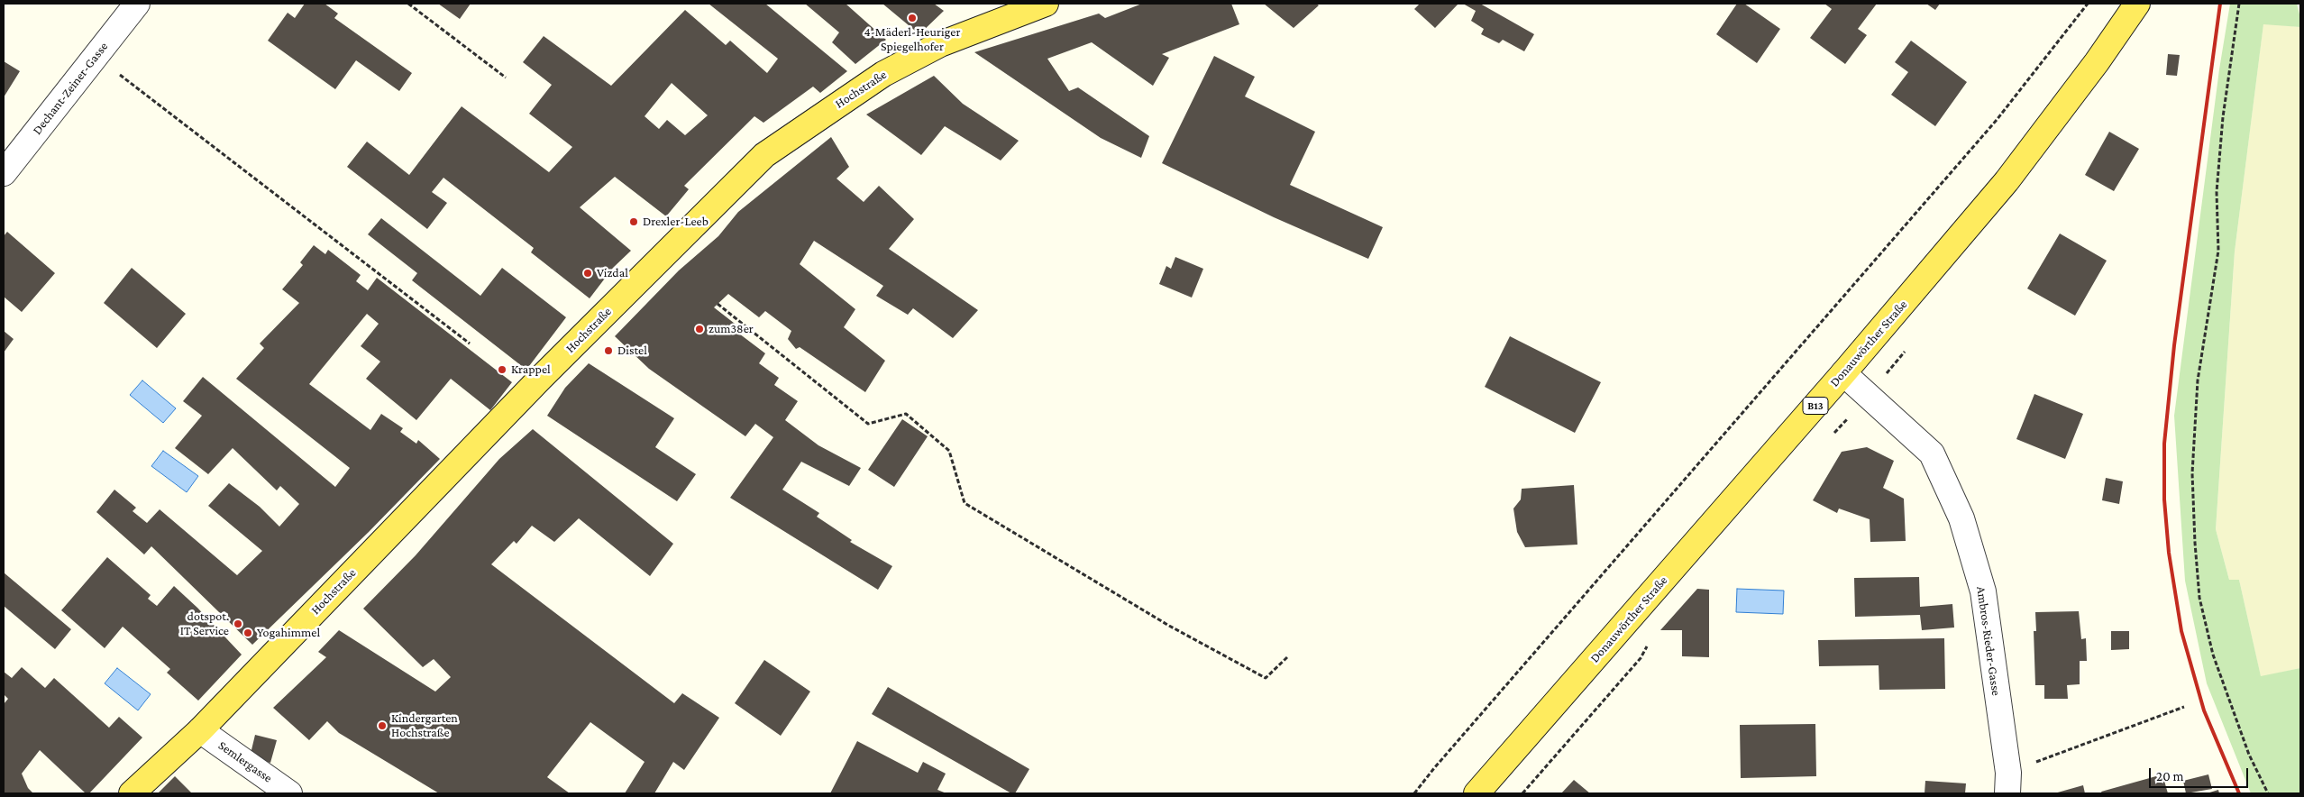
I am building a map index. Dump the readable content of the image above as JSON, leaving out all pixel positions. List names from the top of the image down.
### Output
{
  "streets": {
    "main road": ["Hochstraße", "Donauwörther Straße", "B13"],
    "street": ["Dechant-Zeiner-Gasse", "Ambros-Rieder-Gasse", "Semlergasse"]
  },
  "crossings": [
    ["Hochstraße", "Semlergasse"],
    ["Donauwörther Straße", "Ambros-Rieder-Gasse"]
  ],
  "places": [
    "4-Mäderl-Heuriger Spiegelhofer",
    "Drexler-Leeb",
    "Vizdal",
    "zum38er",
    "Distel",
    "Krappel",
    "dotspot. IT Service",
    "Yogahimmel",
    "Kindergarten Hochstraße"
  ],
  "scale_bar": "20 m"
}
